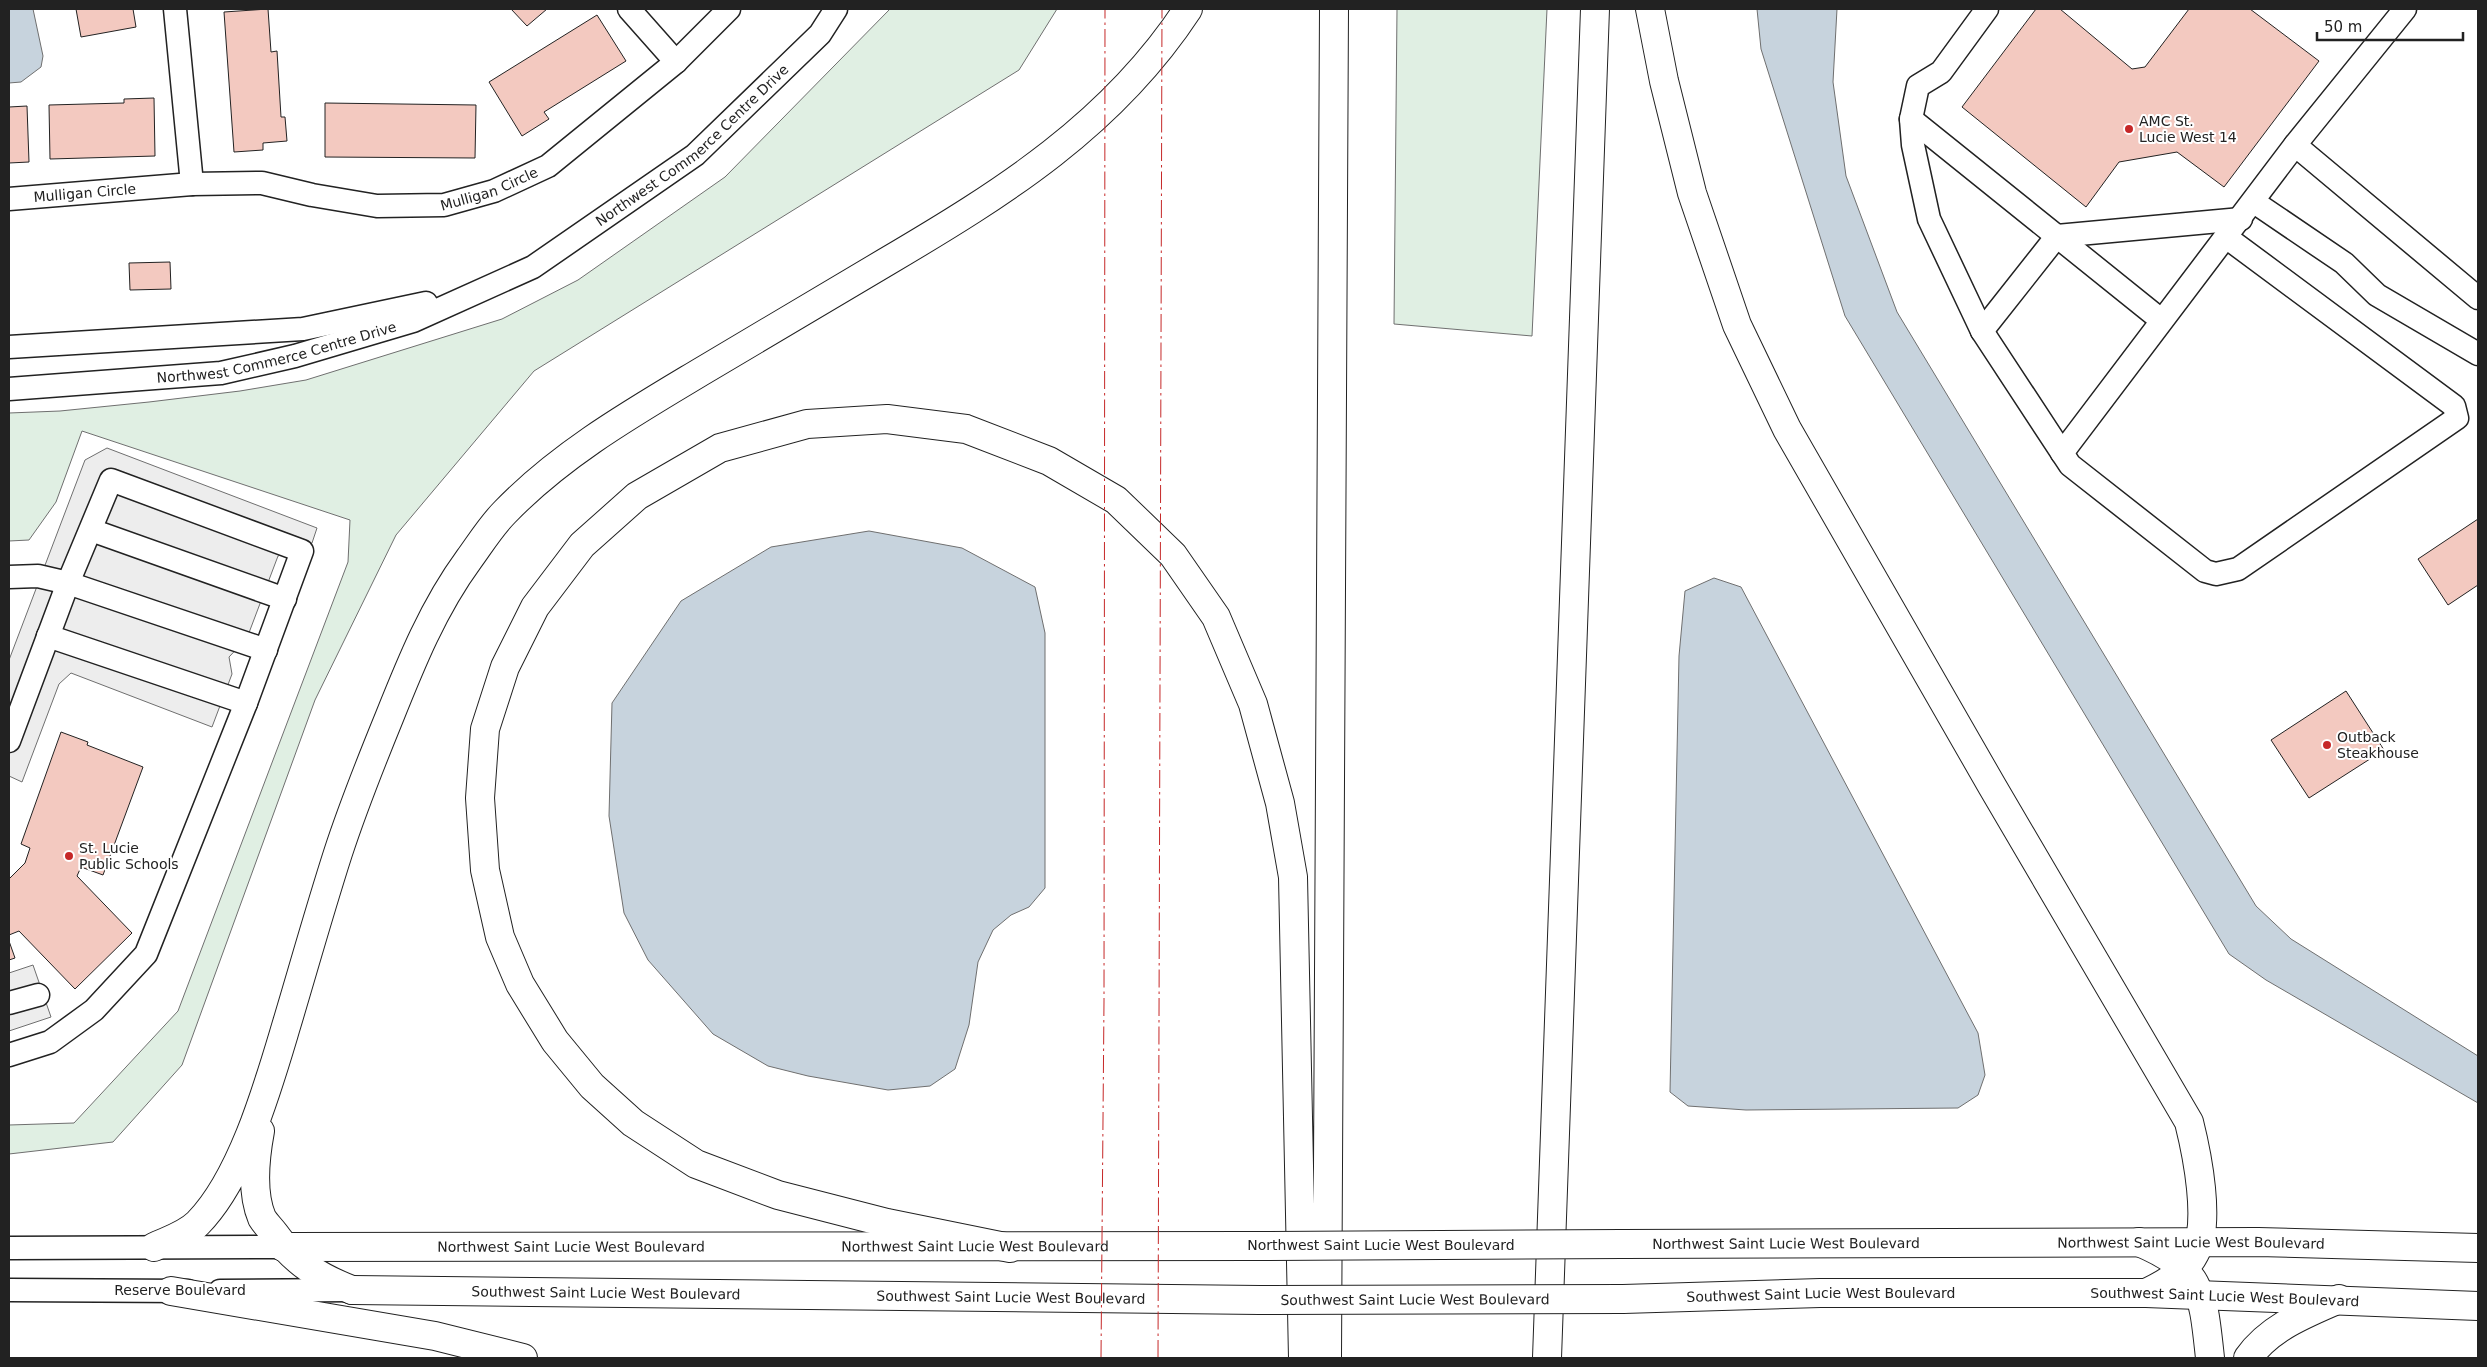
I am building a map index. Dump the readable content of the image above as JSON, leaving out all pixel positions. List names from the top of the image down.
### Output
{
  "streets": {
    "main road": ["Northwest Saint Lucie West Boulevard", "Southwest Saint Lucie West Boulevard"],
    "street": ["Northwest Commerce Centre Drive", "Mulligan Circle", "Reserve Boulevard"]
  },
  "crossings": [
    ["Reserve Boulevard", "Southwest Saint Lucie West Boulevard"]
  ],
  "places": ["AMC St. Lucie West 14", "Outback Steakhouse", "St. Lucie Public Schools"],
  "scale_bar": "50 m"
}
